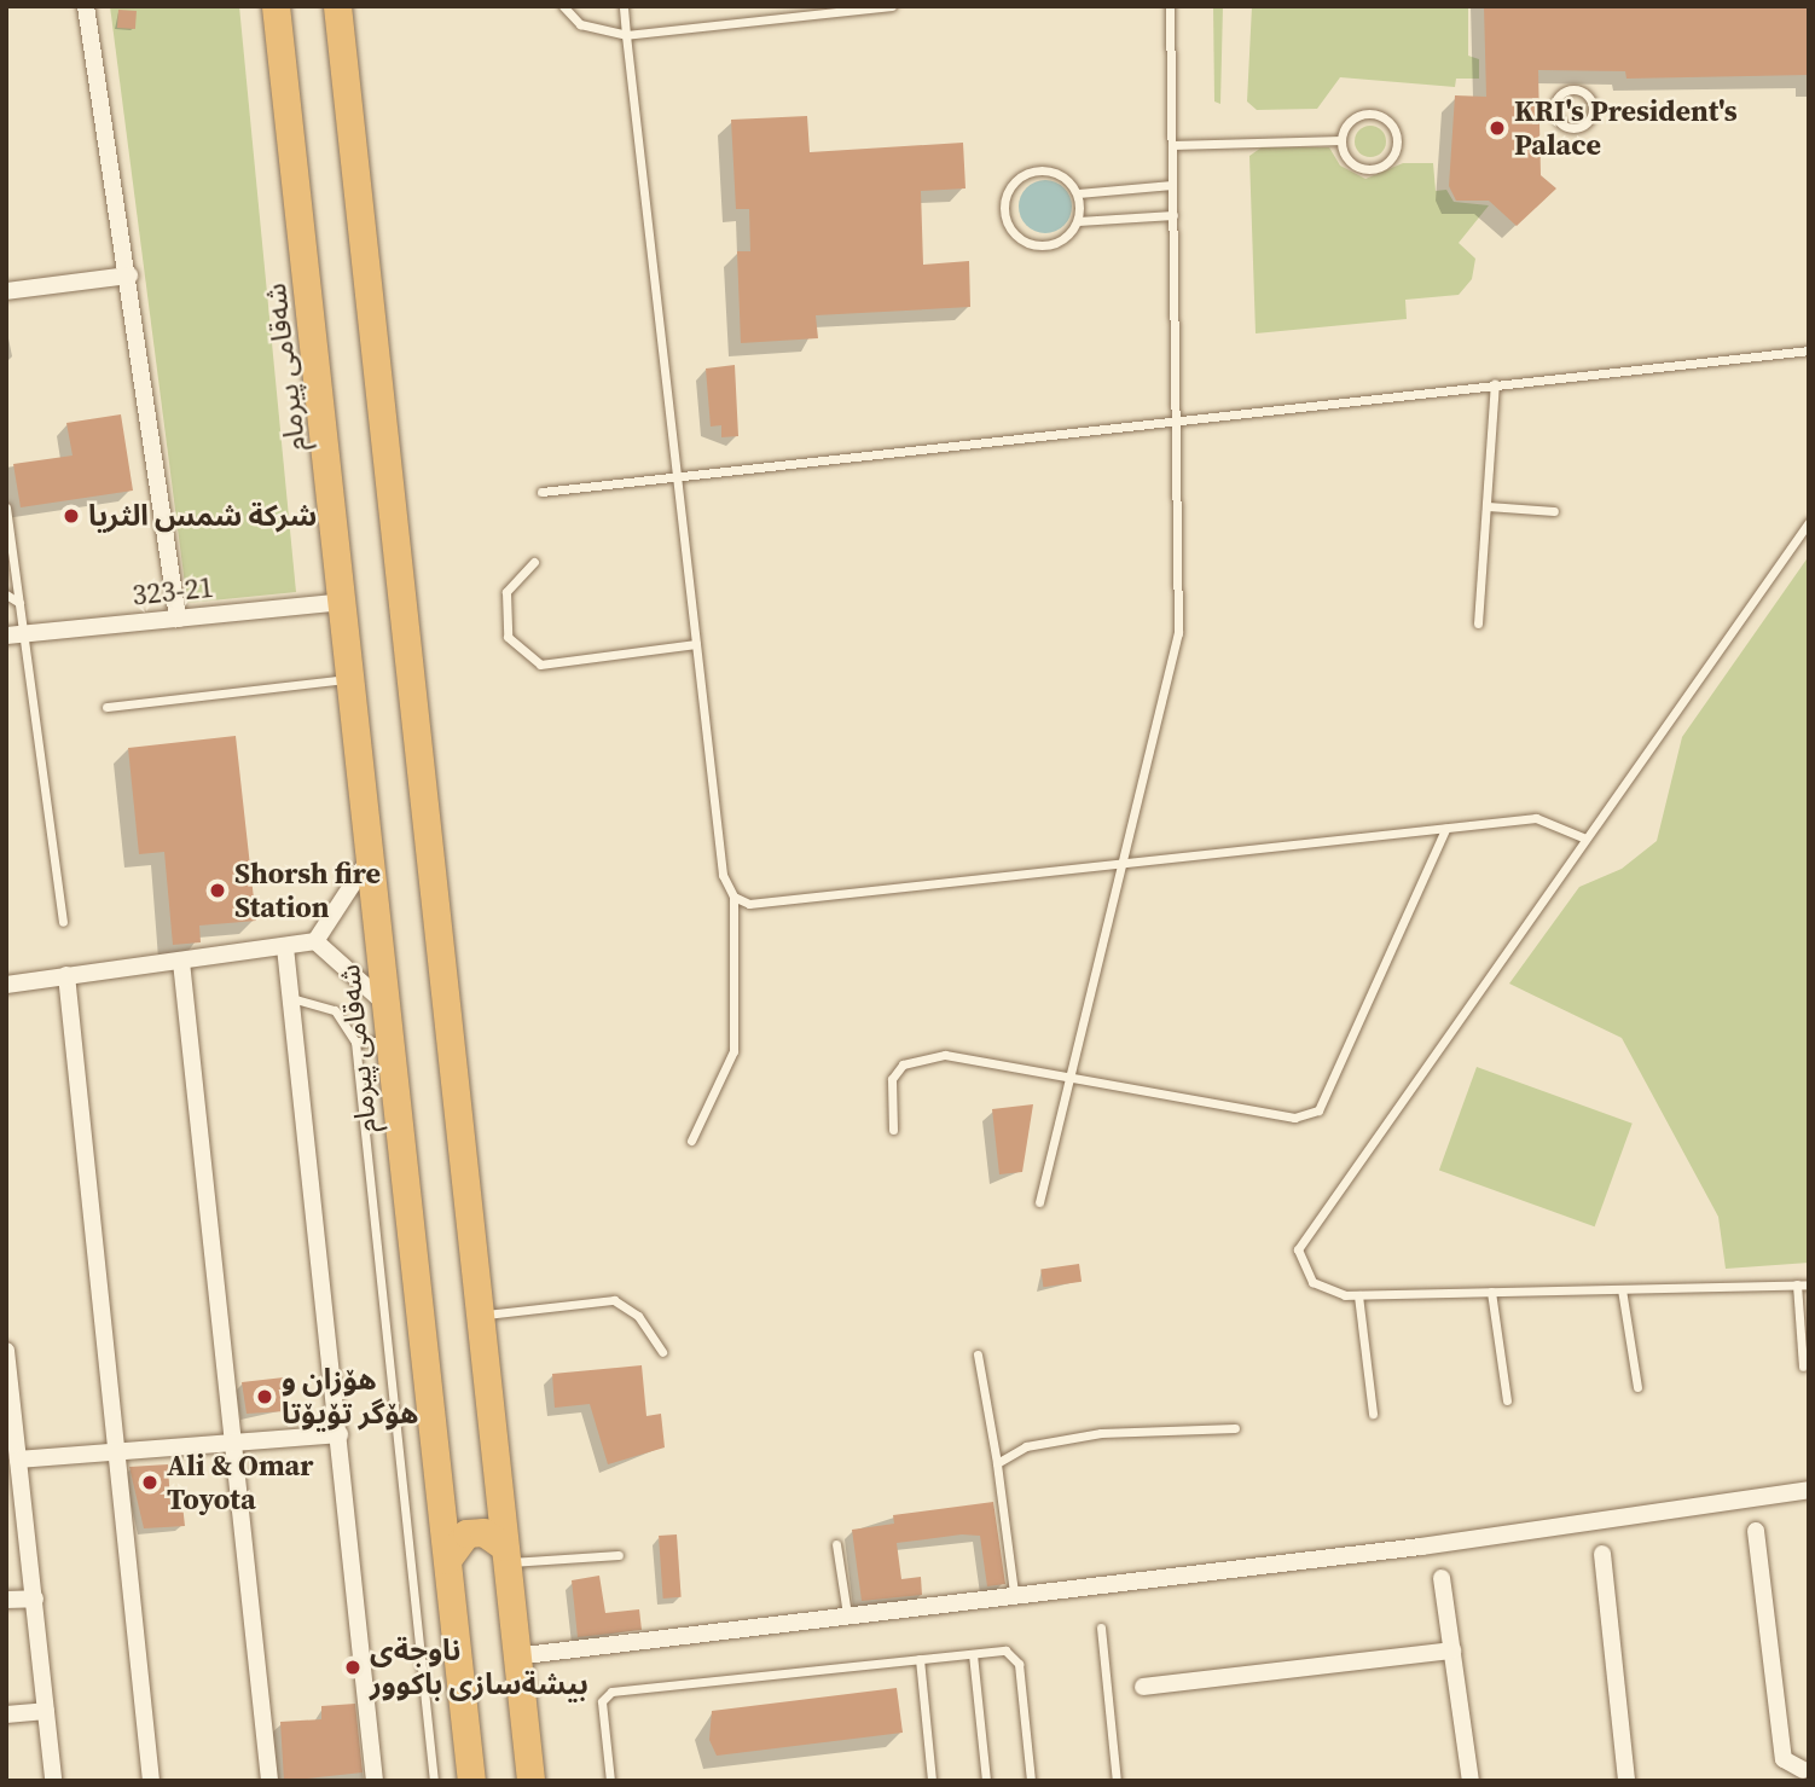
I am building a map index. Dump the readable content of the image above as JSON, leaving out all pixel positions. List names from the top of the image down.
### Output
{
  "streets": {
    "highway": ["شەقامی پیرمام"],
    "street": ["323-21"]
  },
  "crossings": [
    ["شەقامی پیرمام", "323-21"]
  ],
  "places": [
    "KRI's President's Palace",
    "شركة شمس الثريا",
    "Shorsh fire Station",
    "هۆزان و هۆگر تۆیۆتا",
    "Ali & Omar Toyota",
    "ناوجةى بيشةسازى باكوور"
  ]
}
